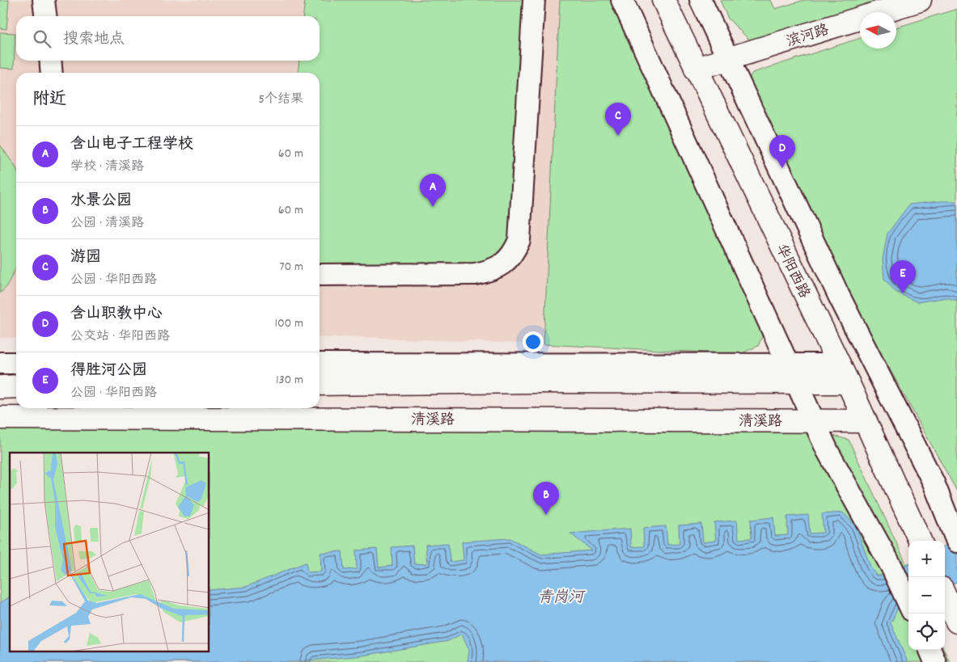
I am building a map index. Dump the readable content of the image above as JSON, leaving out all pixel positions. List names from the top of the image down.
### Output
{
  "streets": {
    "main road": ["滨河路", "华阳西路", "清溪路"]
  },
  "crossings": [
    ["滨河路", "华阳西路"],
    ["华阳西路", "清溪路"]
  ],
  "water": ["青岗河"],
  "north": "left",
  "page": {
    "search": "搜索地点",
    "heading": ["附近", "5个结果"],
    "pins": [
      "C",
      "D",
      "A",
      "E",
      "B"
    ],
    "list": [
      {
        "mark": "A",
        "name": "含山电子工程学校",
        "note": "学校 · 清溪路",
        "value": "60 m"
      },
      {
        "mark": "B",
        "name": "水景公园",
        "note": "公园 · 清溪路",
        "value": "60 m"
      },
      {
        "mark": "C",
        "name": "游园",
        "note": "公园 · 华阳西路",
        "value": "70 m"
      },
      {
        "mark": "D",
        "name": "含山职教中心",
        "note": "公交站 · 华阳西路",
        "value": "100 m"
      },
      {
        "mark": "E",
        "name": "得胜河公园",
        "note": "公园 · 华阳西路",
        "value": "130 m"
      }
    ],
    "map_buttons": ["+", "−"]
  }
}
